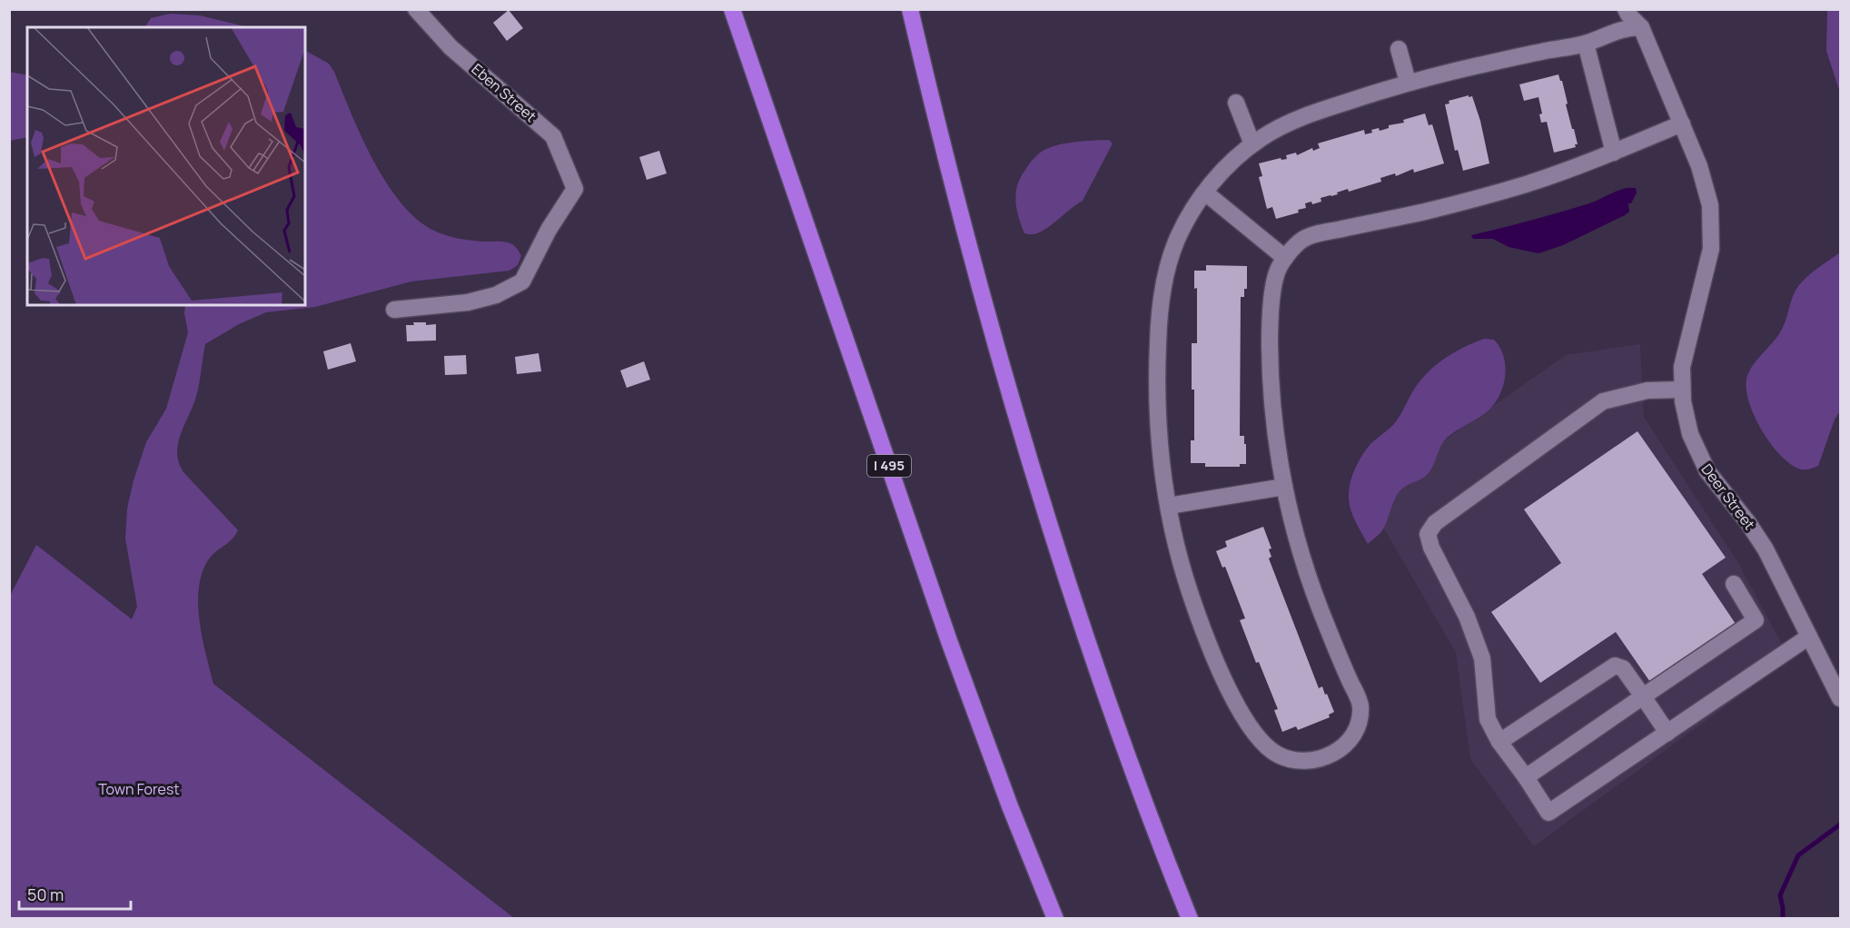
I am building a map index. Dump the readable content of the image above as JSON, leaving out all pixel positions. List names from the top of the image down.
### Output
{
  "streets": {
    "highway": ["I 495"],
    "street": ["Eben Street", "Deer Street"]
  },
  "parks": ["Town Forest"],
  "scale_bar": "50 m"
}
